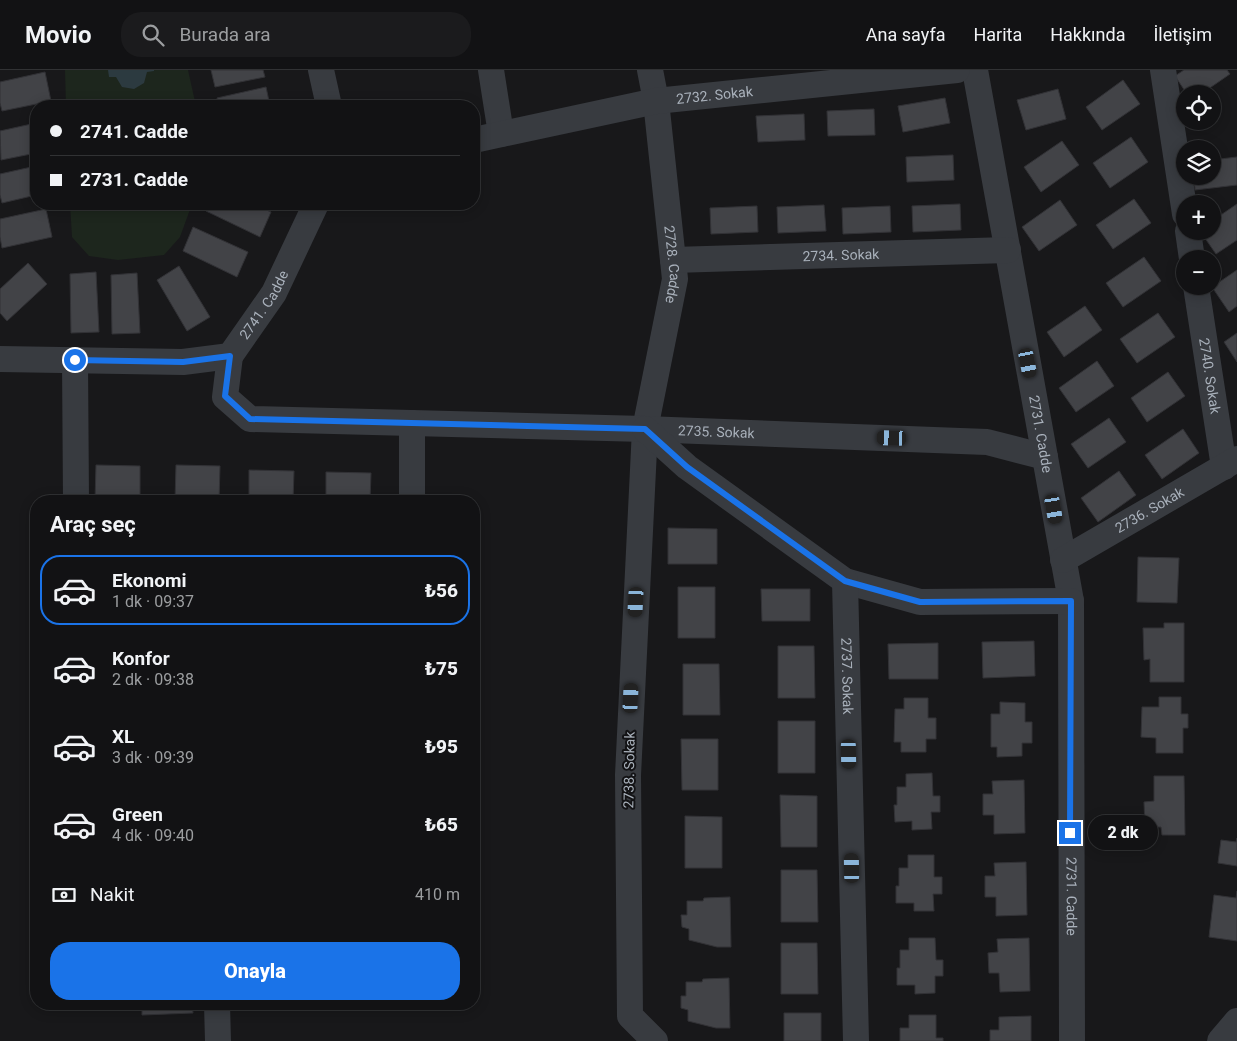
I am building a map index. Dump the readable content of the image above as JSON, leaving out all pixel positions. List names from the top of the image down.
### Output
{
  "streets": {
    "street": [
      "2732. Sokak",
      "2734. Sokak",
      "2728. Cadde",
      "2741. Cadde",
      "2740. Sokak",
      "2735. Sokak",
      "2731. Cadde",
      "2736. Sokak",
      "2737. Sokak",
      "2738. Sokak"
    ]
  },
  "crossings": [
    ["2732. Sokak", "2728. Cadde"],
    ["2734. Sokak", "2728. Cadde"],
    ["2734. Sokak", "2731. Cadde"],
    ["2728. Cadde", "2735. Sokak"],
    ["2728. Cadde", "2738. Sokak"],
    ["2741. Cadde", "2735. Sokak"],
    ["2740. Sokak", "2736. Sokak"],
    ["2735. Sokak", "2731. Cadde"],
    ["2735. Sokak", "2738. Sokak"],
    ["2731. Cadde", "2736. Sokak"]
  ],
  "page": {
    "header": "Movio",
    "search": "Burada ara",
    "nav": [
      "Ana sayfa",
      "Harita",
      "Hakkında",
      "İletişim"
    ],
    "map_buttons": ["+", "−"],
    "banner": ["2741. Cadde", "2731. Cadde"],
    "heading": "Araç seç",
    "list": [
      {
        "name": "Ekonomi",
        "note": "1 dk · 09:37",
        "value": "₺56"
      },
      {
        "name": "Konfor",
        "note": "2 dk · 09:38",
        "value": "₺75"
      },
      {
        "name": "XL",
        "note": "3 dk · 09:39",
        "value": "₺95"
      },
      {
        "name": "Green",
        "note": "4 dk · 09:40",
        "value": "₺65"
      }
    ],
    "bubble": "2 dk",
    "pay": ["Nakit", "410 m"],
    "buttons": "Onayla"
  }
}
